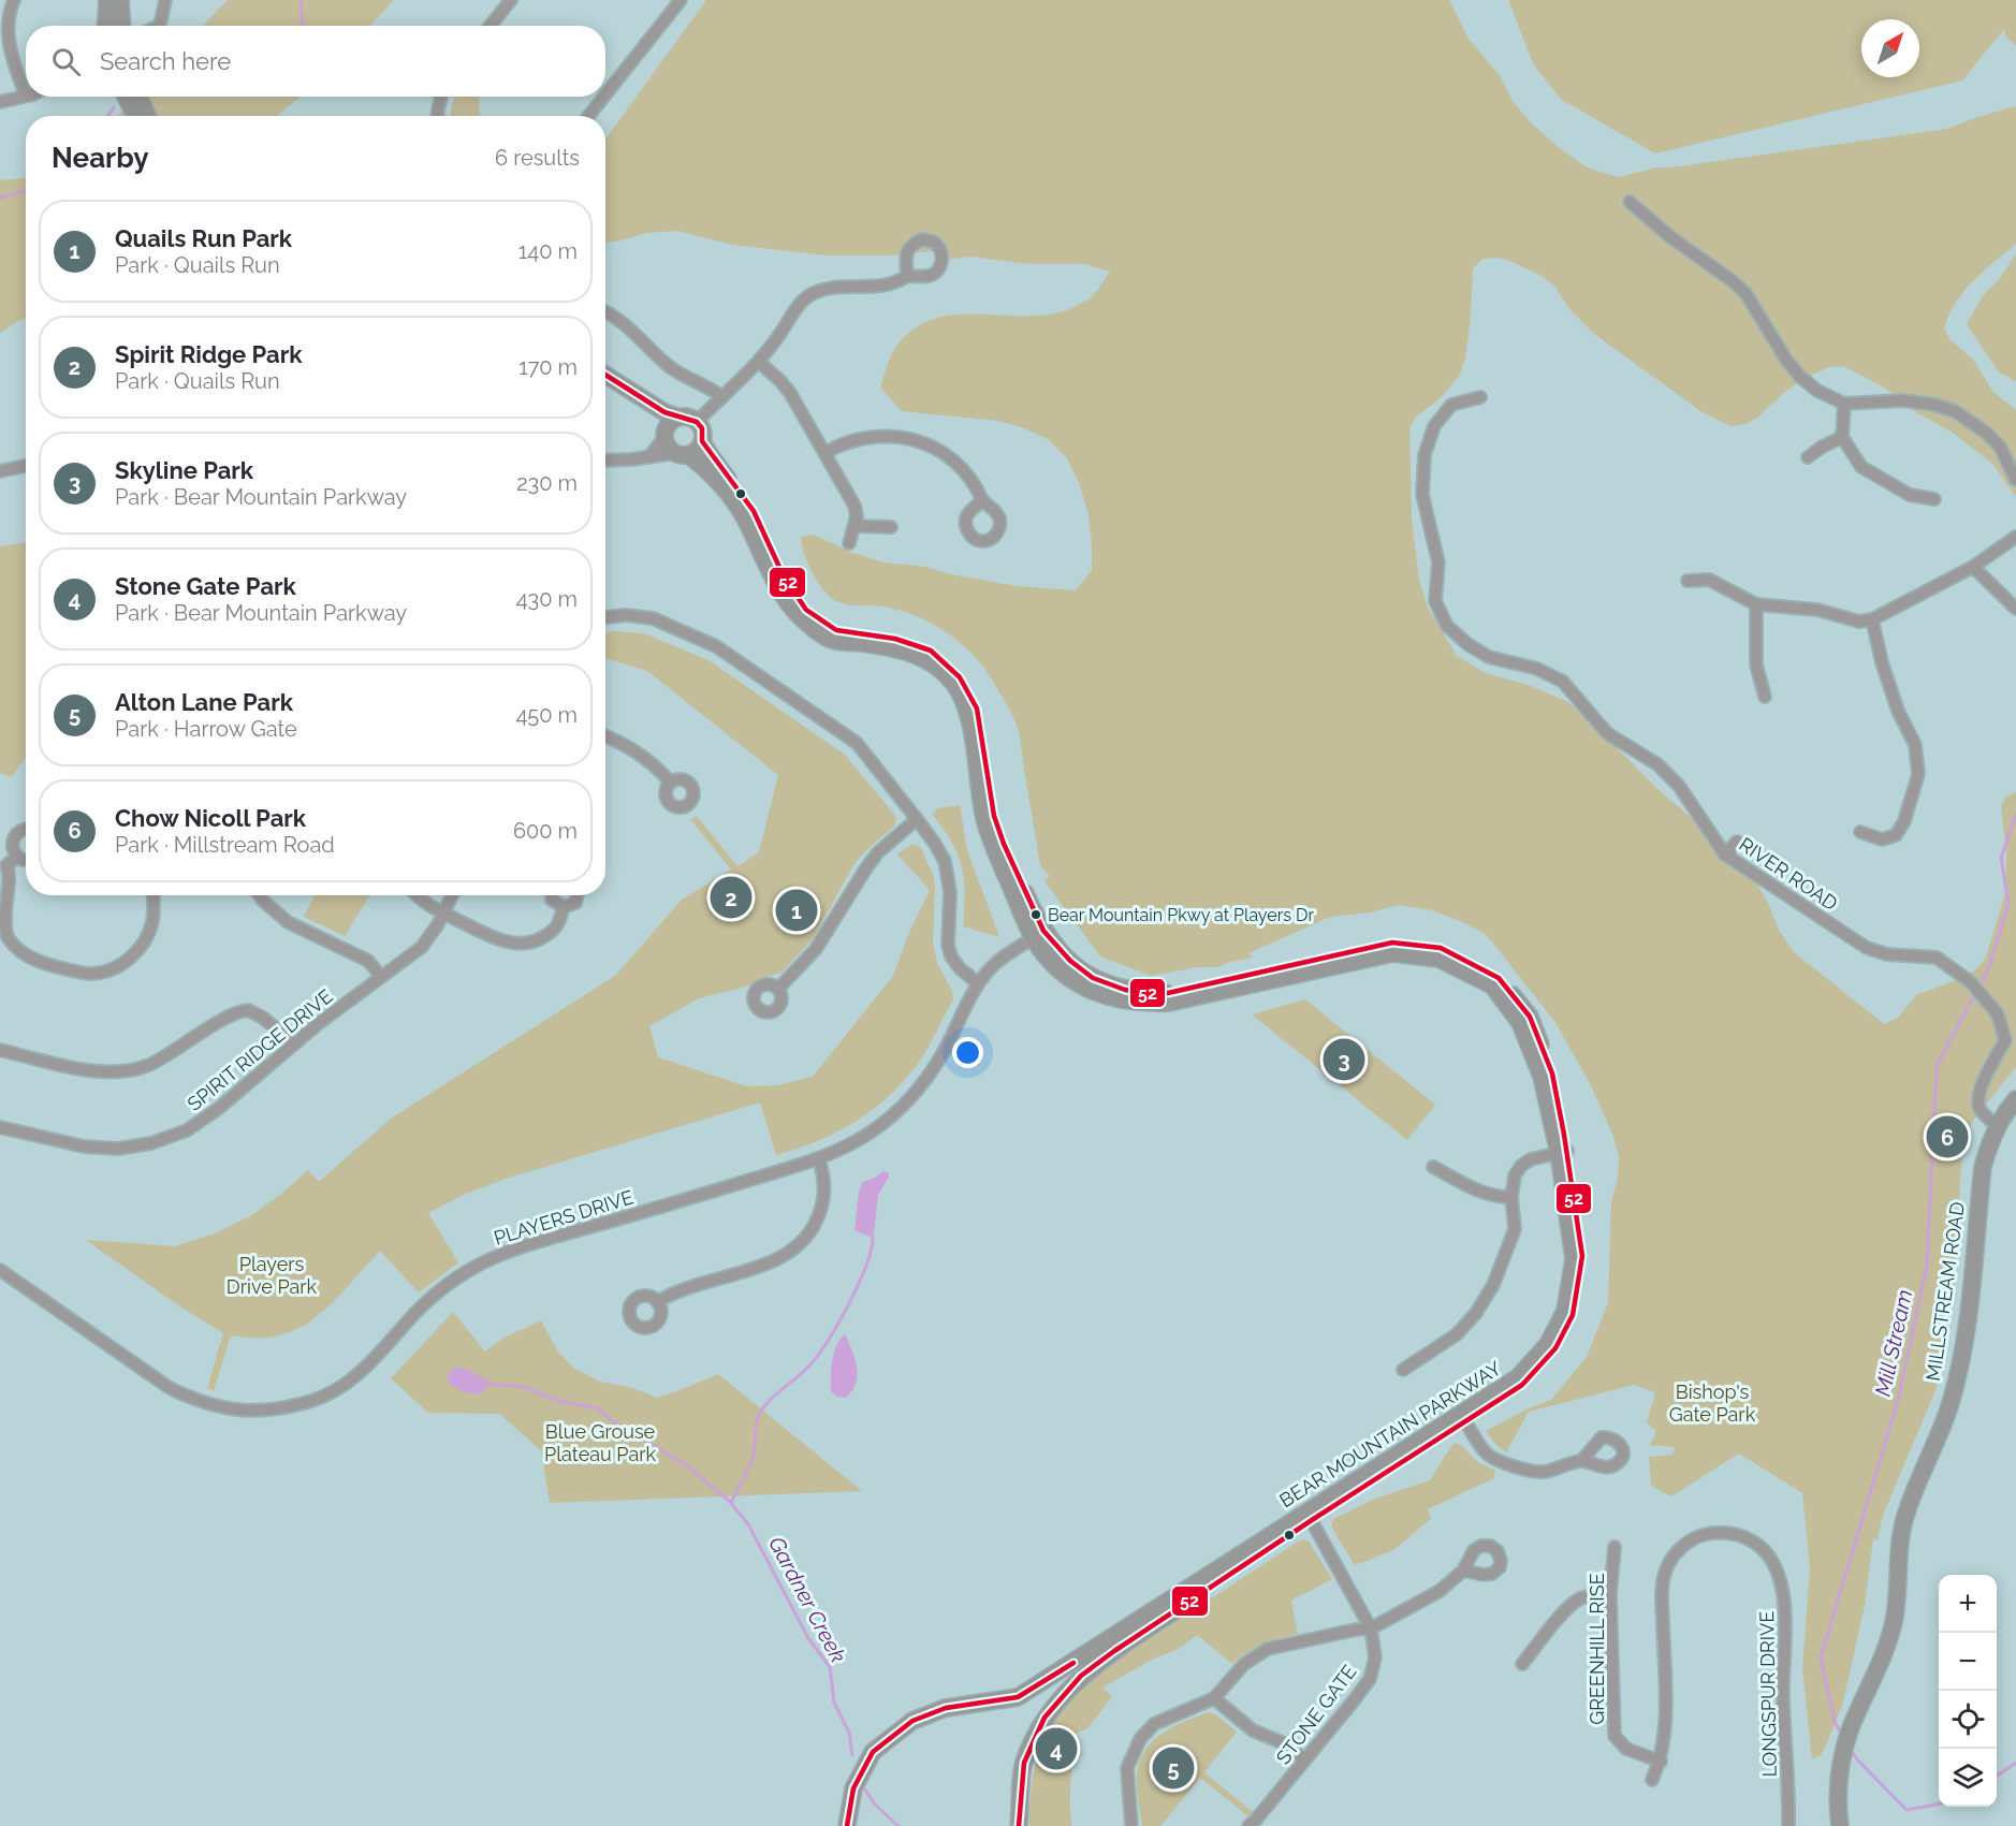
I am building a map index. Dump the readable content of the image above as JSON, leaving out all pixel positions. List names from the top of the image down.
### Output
{
  "streets": {
    "street": [
      "RIVER ROAD",
      "SPIRIT RIDGE DRIVE",
      "PLAYERS DRIVE",
      "MILLSTREAM ROAD",
      "BEAR MOUNTAIN PARKWAY",
      "GREENHILL RISE",
      "LONGSPUR DRIVE",
      "STONE GATE"
    ]
  },
  "crossings": [
    ["RIVER ROAD", "MILLSTREAM ROAD"],
    ["PLAYERS DRIVE", "BEAR MOUNTAIN PARKWAY"],
    ["BEAR MOUNTAIN PARKWAY", "STONE GATE"],
    ["GREENHILL RISE", "LONGSPUR DRIVE"]
  ],
  "water": ["Mill Stream", "Gardner Creek"],
  "parks": ["Players Drive Park", "Bishop's Gate Park", "Blue Grouse Plateau Park"],
  "places": ["Bear Mountain Pkwy at Players Dr"],
  "lines": ["transit line 52"],
  "north": "top right",
  "page": {
    "search": "Search here",
    "heading": ["Nearby", "6 results"],
    "list": [
      {
        "mark": "1",
        "name": "Quails Run Park",
        "note": "Park · Quails Run",
        "value": "140 m"
      },
      {
        "mark": "2",
        "name": "Spirit Ridge Park",
        "note": "Park · Quails Run",
        "value": "170 m"
      },
      {
        "mark": "3",
        "name": "Skyline Park",
        "note": "Park · Bear Mountain Parkway",
        "value": "230 m"
      },
      {
        "mark": "4",
        "name": "Stone Gate Park",
        "note": "Park · Bear Mountain Parkway",
        "value": "430 m"
      },
      {
        "mark": "5",
        "name": "Alton Lane Park",
        "note": "Park · Harrow Gate",
        "value": "450 m"
      },
      {
        "mark": "6",
        "name": "Chow Nicoll Park",
        "note": "Park · Millstream Road",
        "value": "600 m"
      }
    ],
    "pins": [
      "2",
      "1",
      "3",
      "6",
      "4",
      "5"
    ],
    "map_buttons": ["+", "−"]
  }
}
